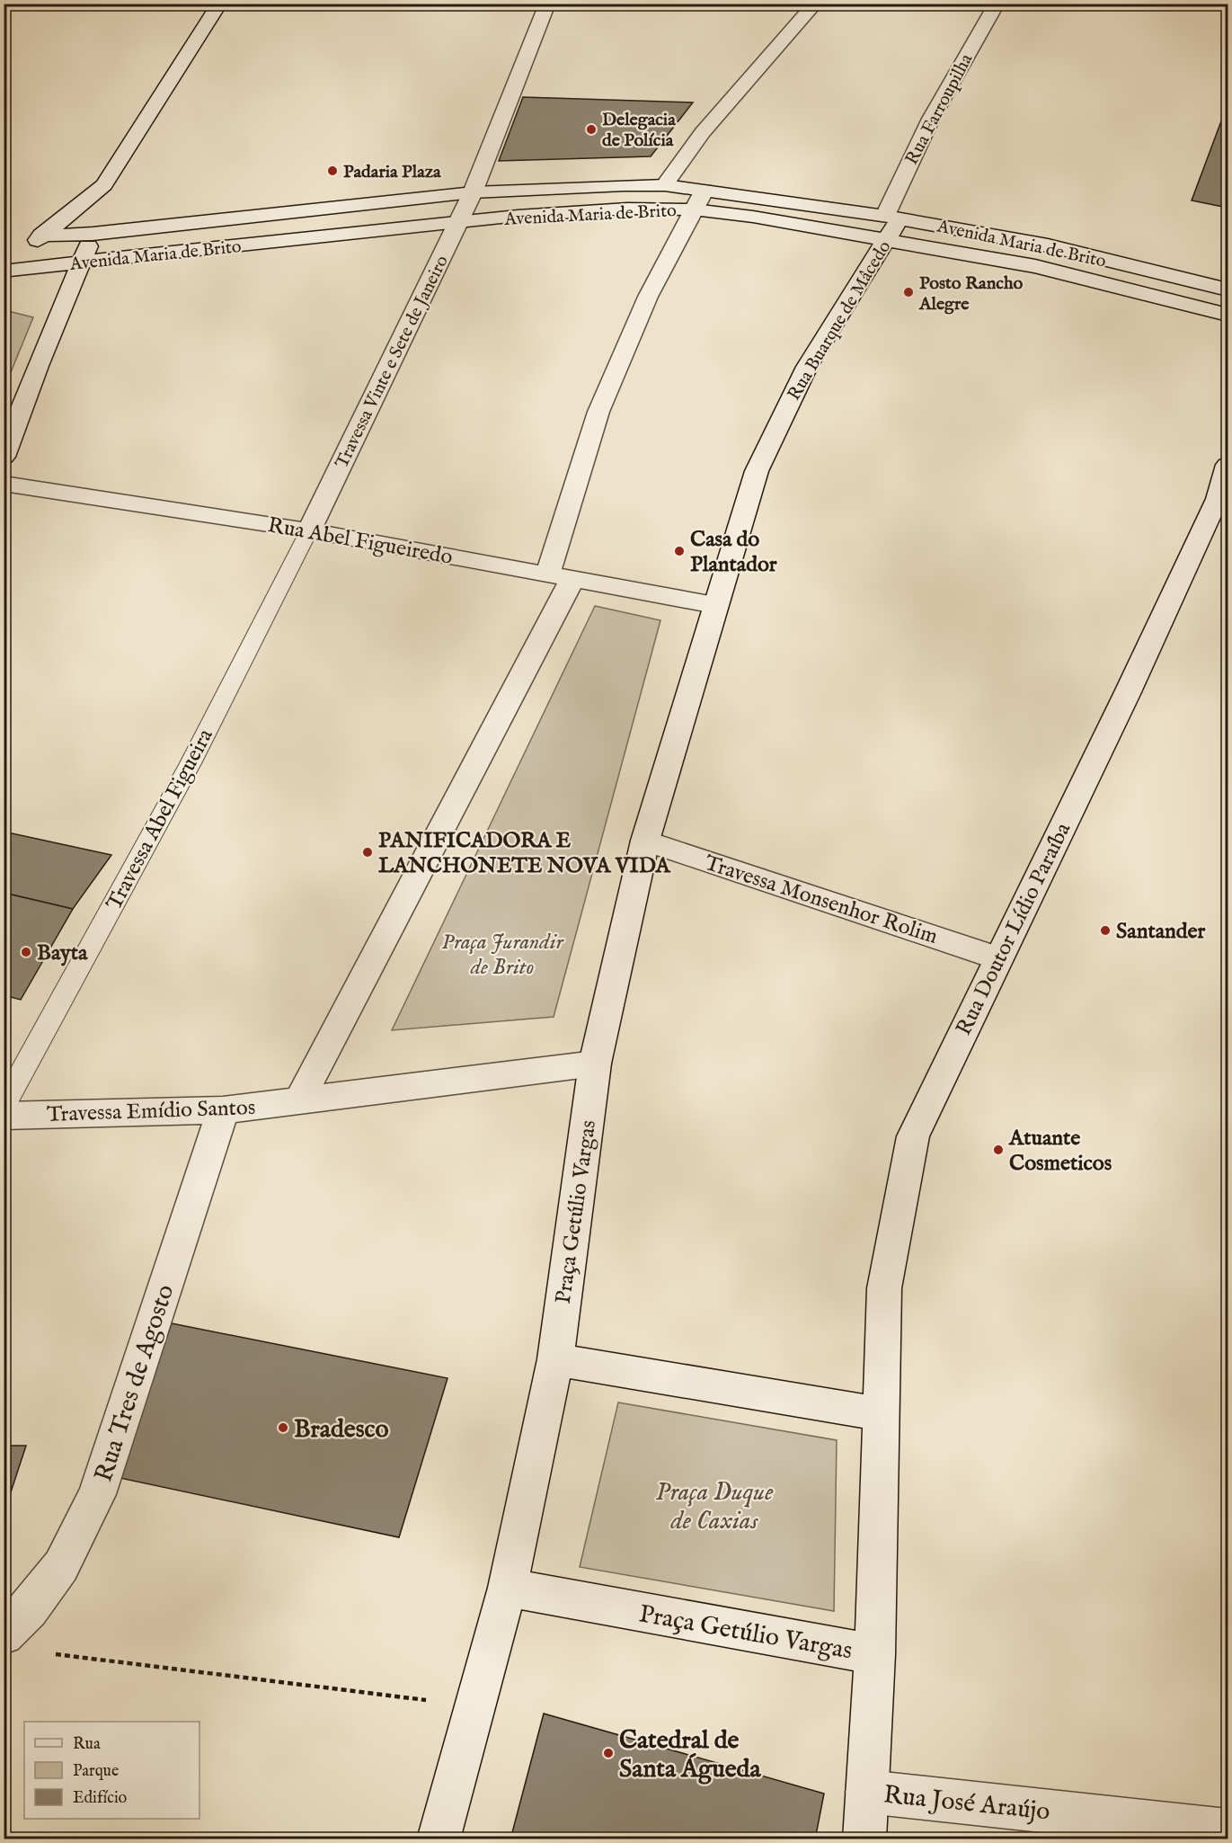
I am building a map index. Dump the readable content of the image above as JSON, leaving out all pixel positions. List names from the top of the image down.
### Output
{
  "streets": {
    "main road": [
      "Rua Farroupilha",
      "Avenida Maria de Brito",
      "Rua Buarque de Mâcedo",
      "Travessa Vinte e Sete de Janeiro",
      "Rua Abel Figueiredo",
      "Travessa Monsenhor Rolim",
      "Rua Doutor Lídio Paraíba",
      "Travessa Emídio Santos",
      "Praça Getúlio Vargas",
      "Rua Tres de Agosto",
      "Rua José Araújo"
    ],
    "lane": ["Travessa Abel Figueira"]
  },
  "crossings": [
    ["Rua Farroupilha", "Avenida Maria de Brito"],
    ["Rua Farroupilha", "Rua Buarque de Mâcedo"],
    ["Avenida Maria de Brito", "Rua Buarque de Mâcedo"],
    ["Avenida Maria de Brito", "Travessa Vinte e Sete de Janeiro"],
    ["Rua Buarque de Mâcedo", "Rua Abel Figueiredo"],
    ["Travessa Vinte e Sete de Janeiro", "Rua Abel Figueiredo"],
    ["Travessa Vinte e Sete de Janeiro", "Travessa Abel Figueira"],
    ["Rua Abel Figueiredo", "Travessa Abel Figueira"],
    ["Travessa Monsenhor Rolim", "Rua Doutor Lídio Paraíba"],
    ["Rua Doutor Lídio Paraíba", "Praça Getúlio Vargas"],
    ["Travessa Emídio Santos", "Rua Tres de Agosto"]
  ],
  "parks": ["Praça Jurandir de Brito", "Praça Duque de Caxias"],
  "places": [
    "Delegacia de Polícia",
    "Padaria Plaza",
    "Posto Rancho Alegre",
    "Casa do Plantador",
    "PANIFICADORA E LANCHONETE NOVA VIDA",
    "Santander",
    "Bayta",
    "Atuante Cosmeticos",
    "Bradesco",
    "Catedral de Santa Águeda"
  ],
  "legend": ["Rua", "Parque", "Edifício"]
}
